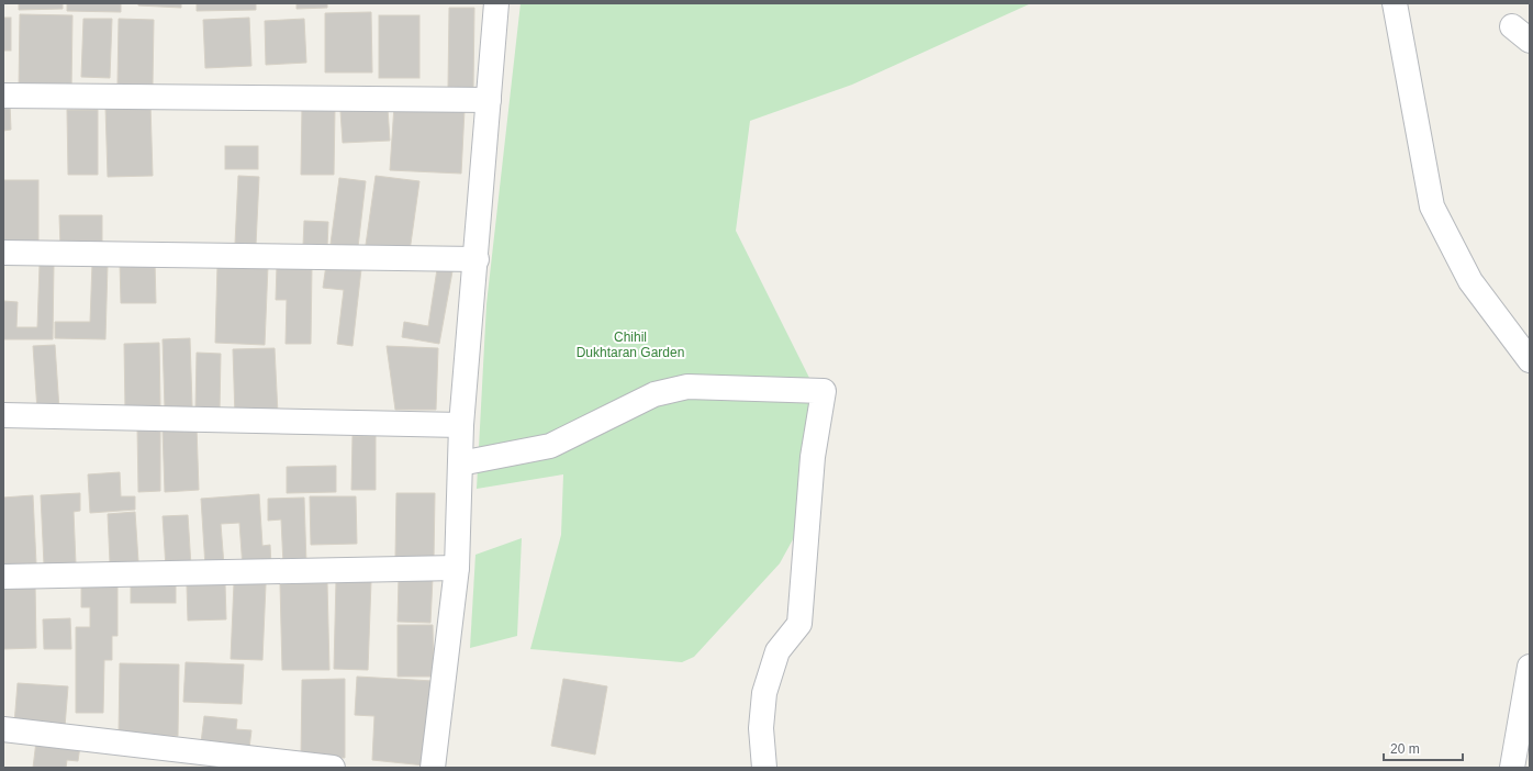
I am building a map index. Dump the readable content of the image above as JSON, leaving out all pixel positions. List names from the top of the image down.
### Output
{
  "parks": ["Chihil Dukhtaran Garden"],
  "scale_bar": "20 m"
}
